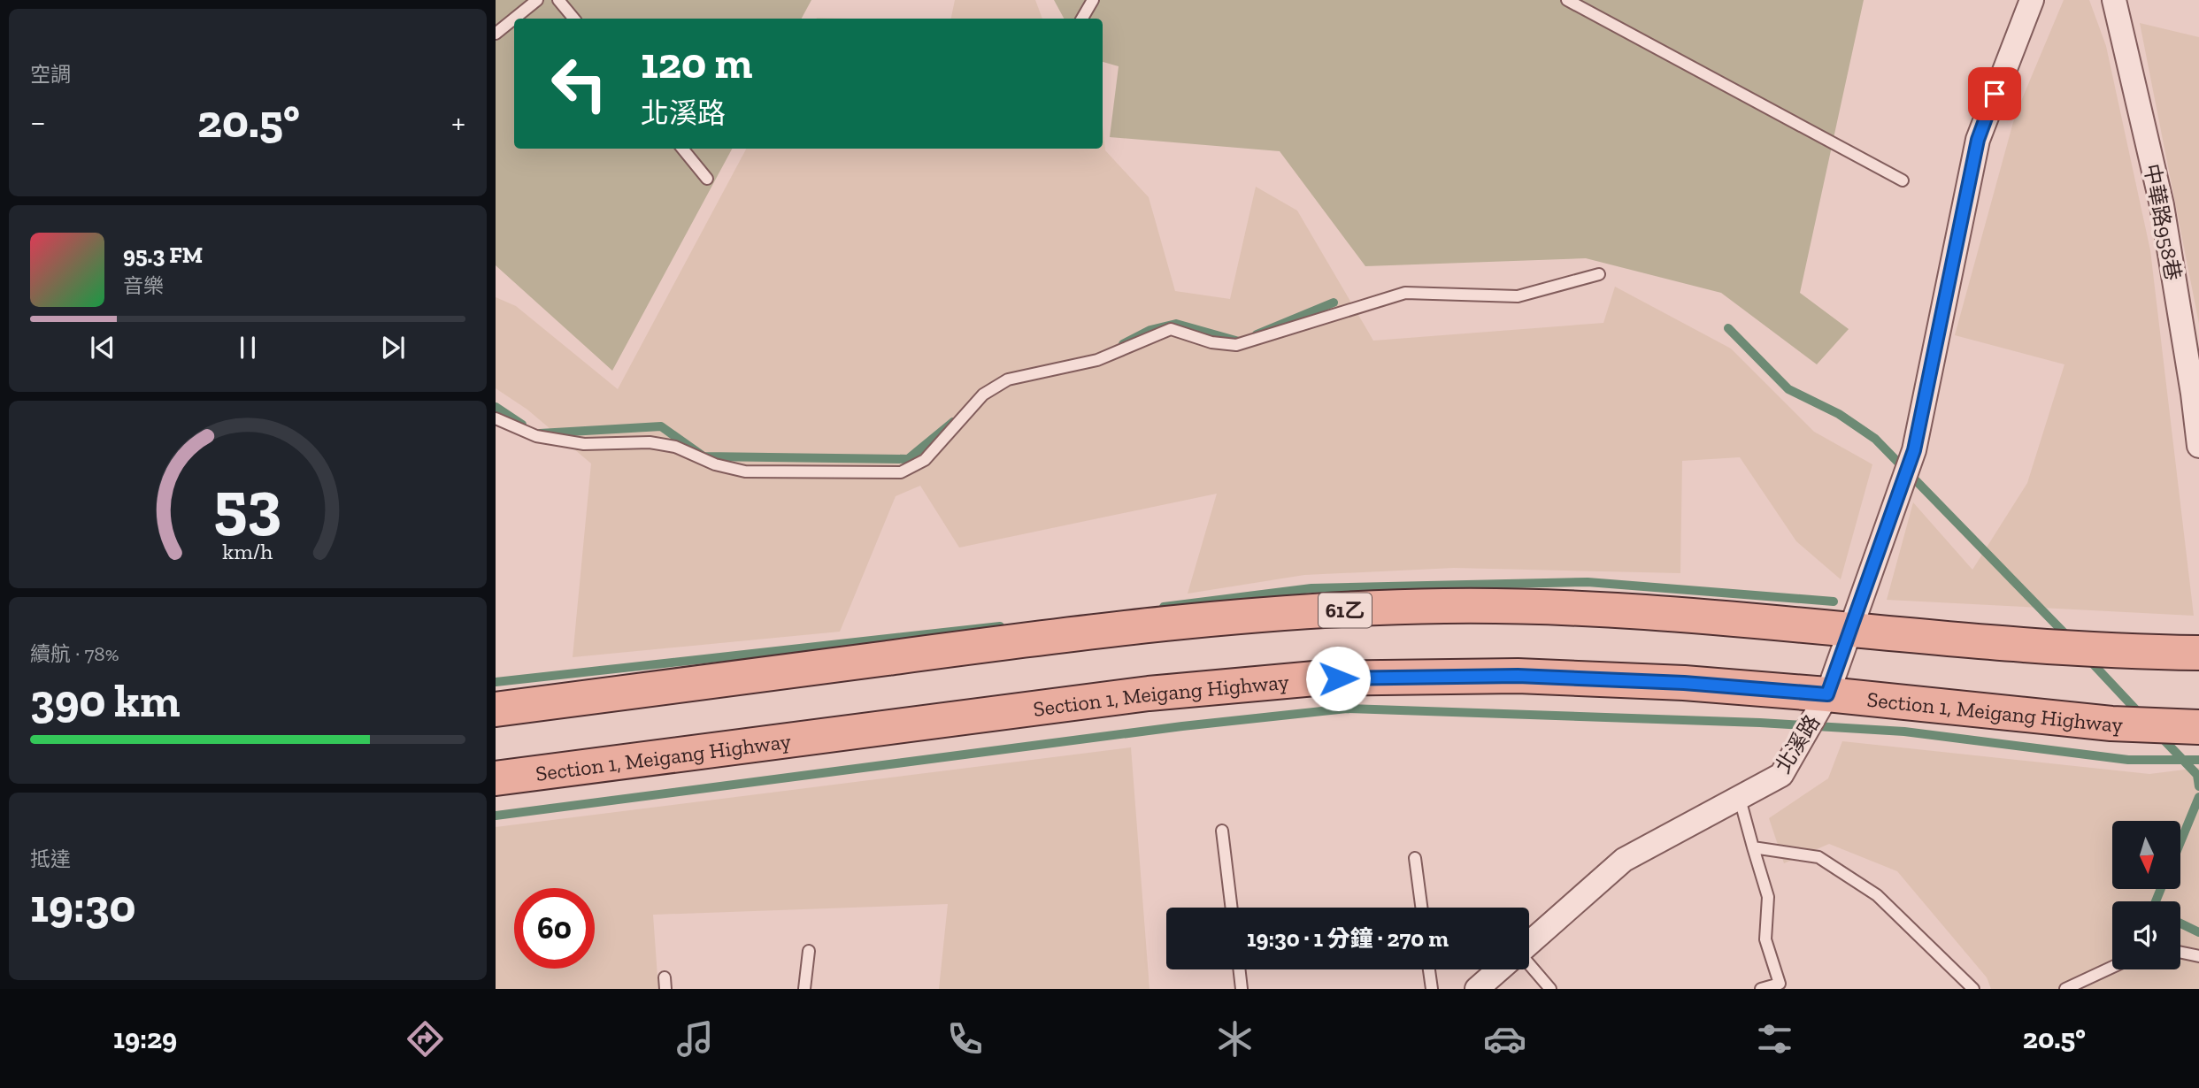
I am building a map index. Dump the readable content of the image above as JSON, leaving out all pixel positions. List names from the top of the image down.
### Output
{
  "streets": {
    "main road": ["61乙", "Section 1, Meigang Highway"],
    "street": ["中華路958巷", "北溪路"]
  },
  "crossings": [
    ["61乙", "北溪路"],
    ["Section 1, Meigang Highway", "北溪路"]
  ],
  "north": "bottom",
  "page": {
    "tile": [
      "空調",
      ["續航 · 78%", "390 km"],
      ["抵達", "19:30"]
    ],
    "turn": ["120 m", "北溪路"],
    "heat": ["−", "20.5°", "+"],
    "song": ["95.3 FM", "音樂"],
    "limit": "60",
    "trip": "19:30 · 1 分鐘 · 270 m",
    "tabs": ["19:29", "20.5°"],
    "gauge": ["53", "km/h"]
  }
}
